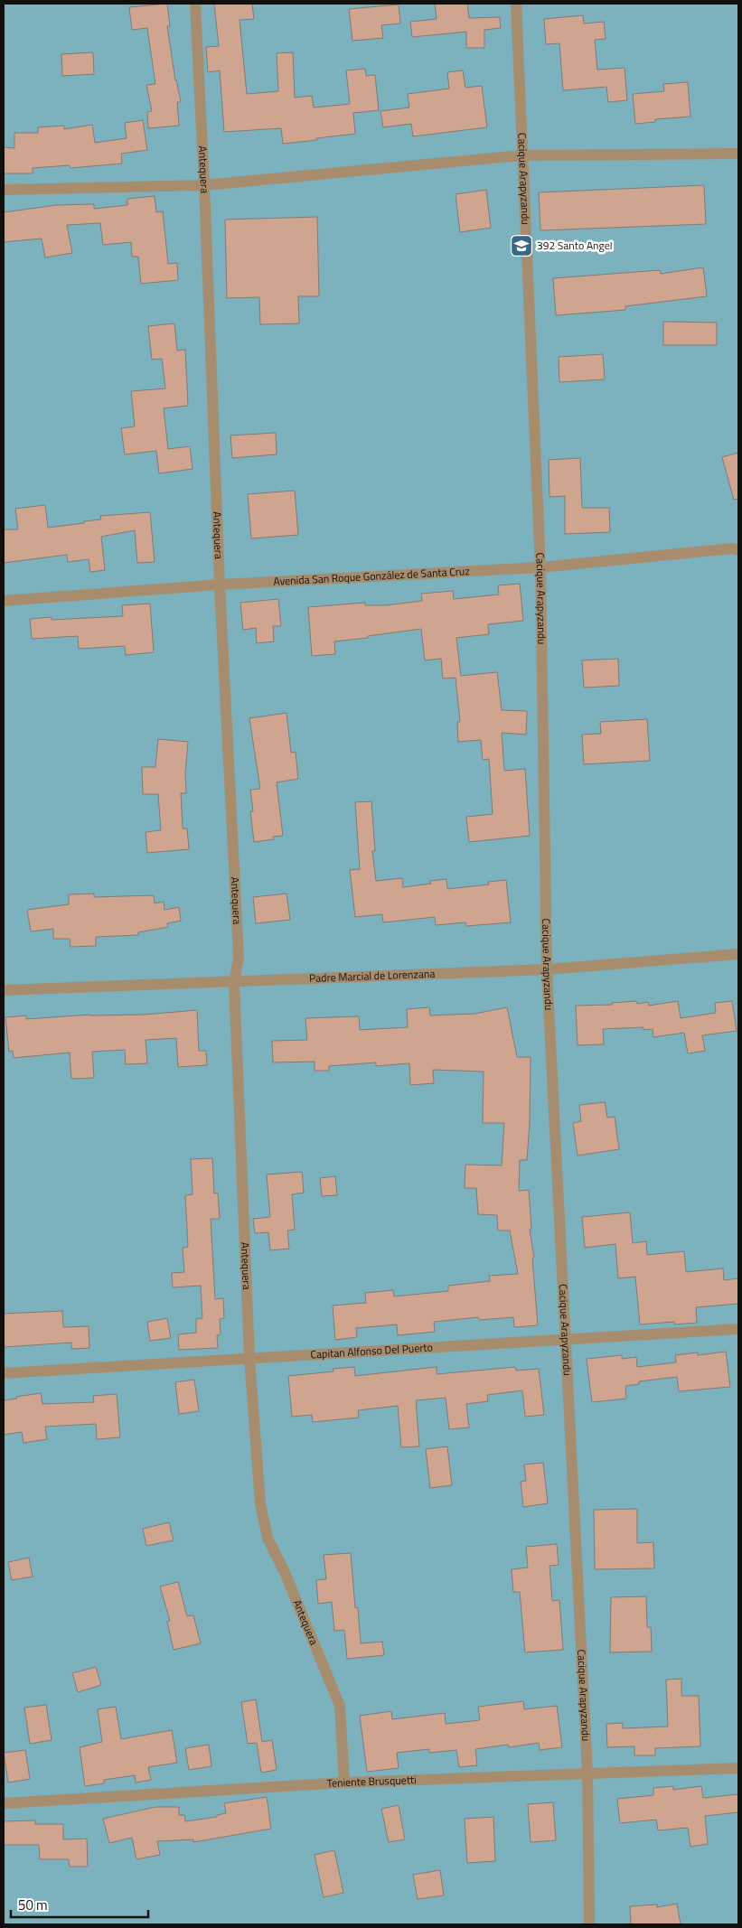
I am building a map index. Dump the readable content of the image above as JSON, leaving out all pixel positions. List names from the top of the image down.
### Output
{
  "streets": {
    "street": [
      "Antequera",
      "Cacique Arapyzandu",
      "Avenida San Roque González de Santa Cruz",
      "Padre Marcial de Lorenzana",
      "Capitan Alfonso Del Puerto",
      "Teniente Brusquetti"
    ]
  },
  "crossings": [
    ["Antequera", "Avenida San Roque González de Santa Cruz"],
    ["Antequera", "Padre Marcial de Lorenzana"],
    ["Antequera", "Capitan Alfonso Del Puerto"],
    ["Antequera", "Teniente Brusquetti"],
    ["Cacique Arapyzandu", "Avenida San Roque González de Santa Cruz"],
    ["Cacique Arapyzandu", "Padre Marcial de Lorenzana"],
    ["Cacique Arapyzandu", "Capitan Alfonso Del Puerto"],
    ["Cacique Arapyzandu", "Teniente Brusquetti"]
  ],
  "places": {
    "school or university": ["392 Santo Angel"]
  },
  "scale_bar": "50 m"
}
